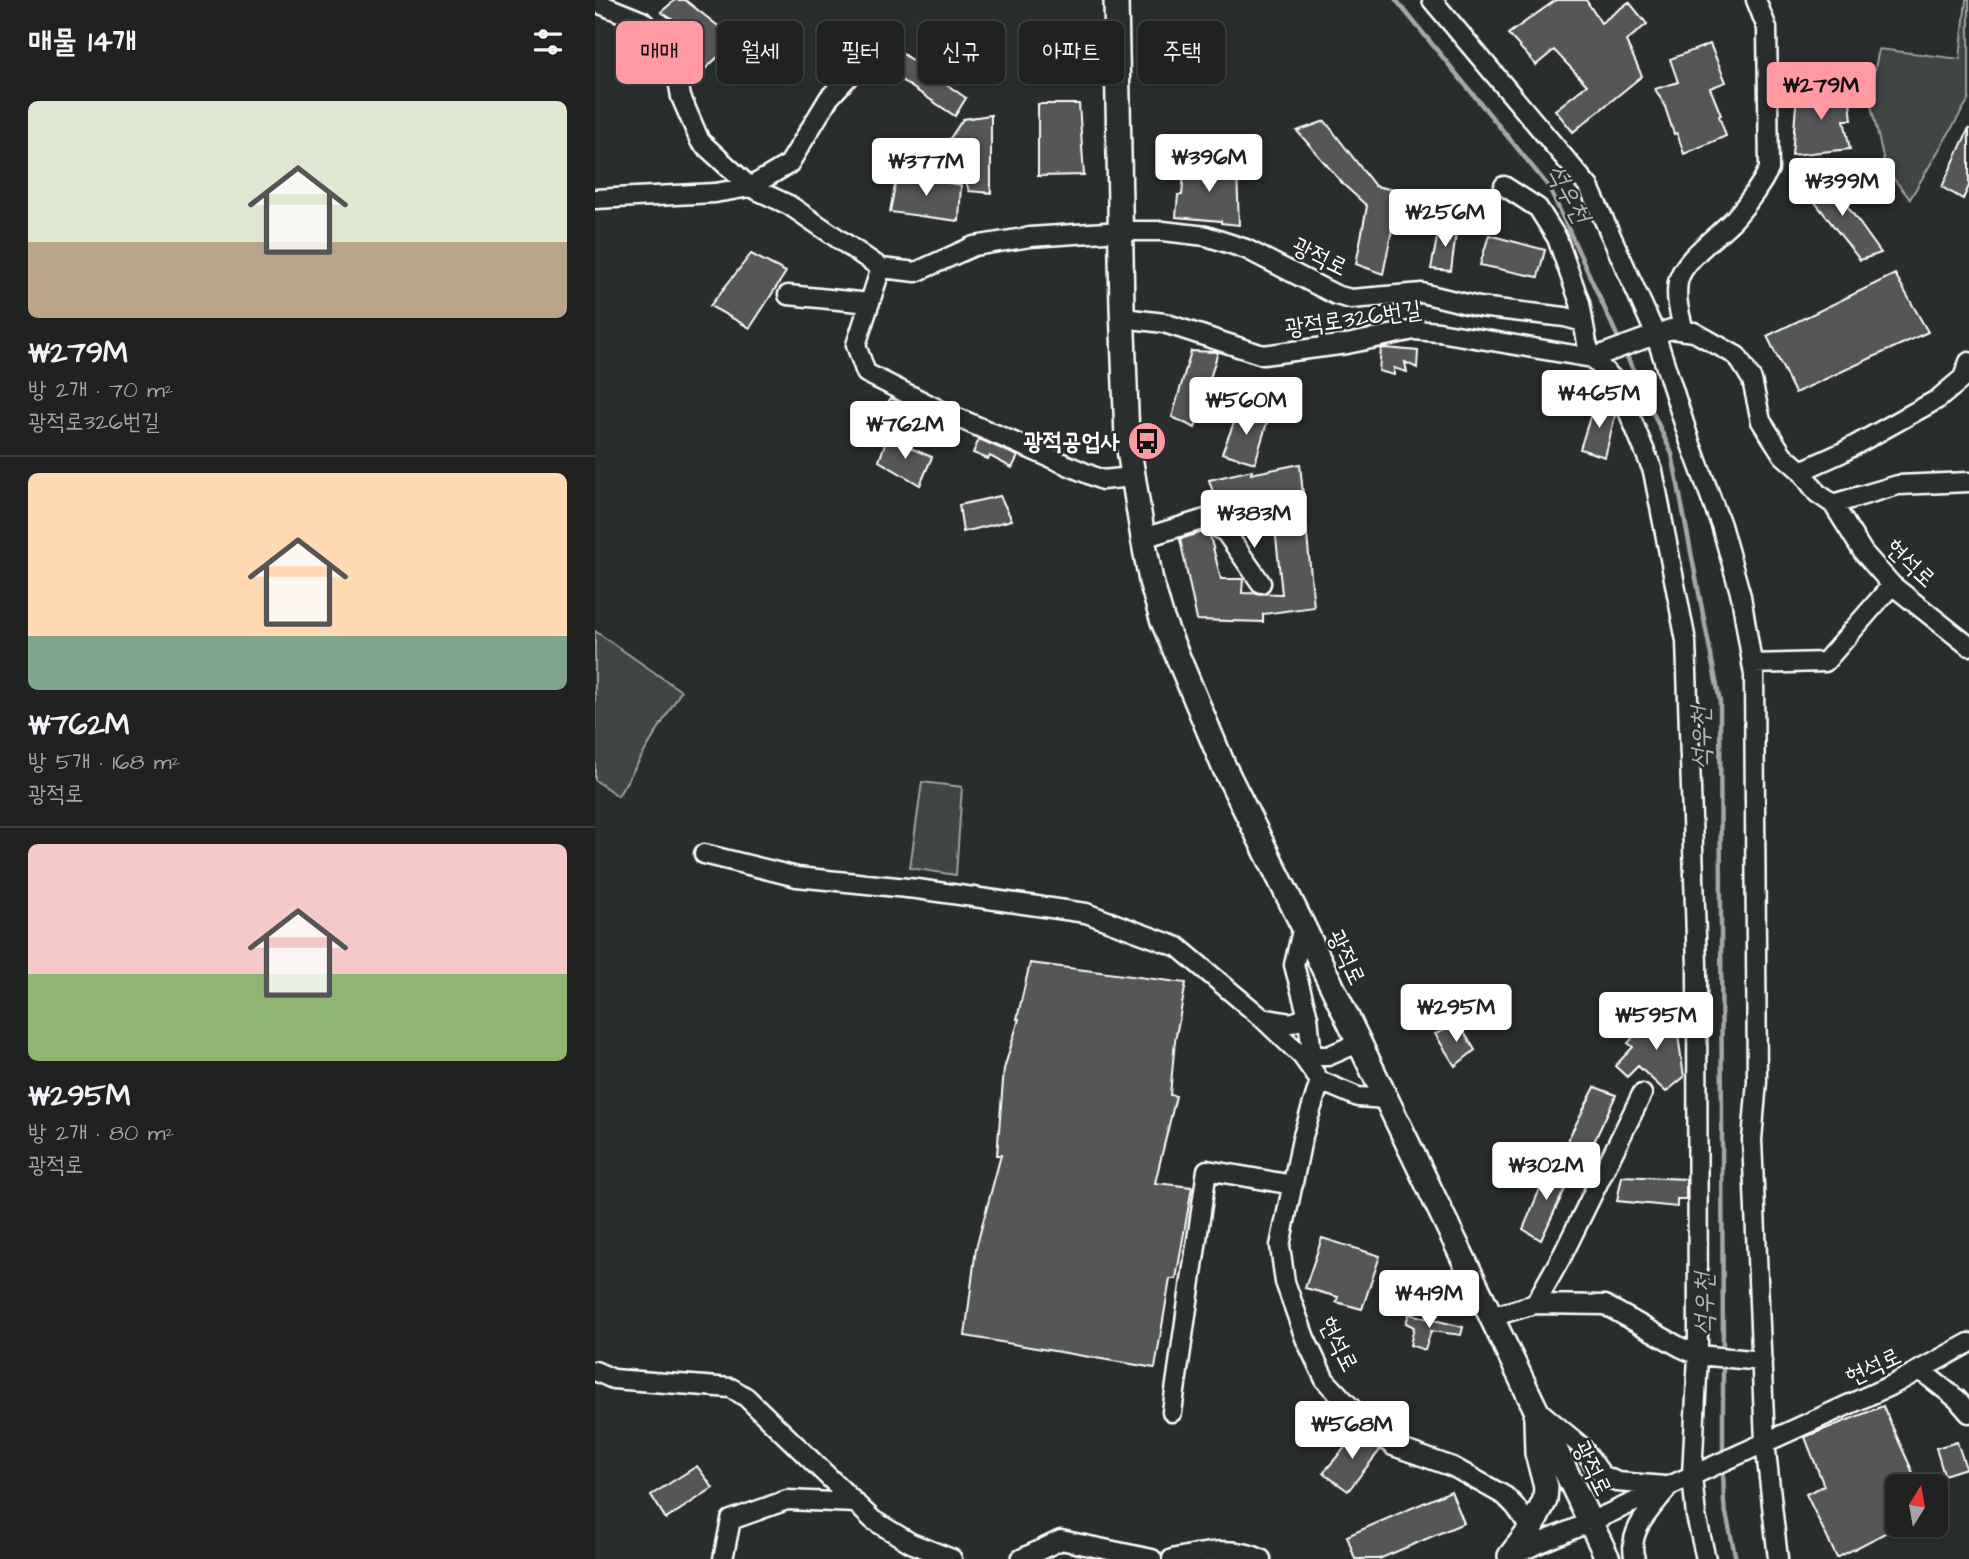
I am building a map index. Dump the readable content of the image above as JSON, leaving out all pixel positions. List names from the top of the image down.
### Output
{
  "streets": {
    "main road": ["광적로"],
    "street": ["광적로326번길", "현석로"]
  },
  "crossings": [
    ["광적로", "광적로326번길"]
  ],
  "water": ["석우천"],
  "places": {
    "bus stop": ["광적공업사"]
  },
  "north": "top",
  "page": {
    "heading": "매물 14개",
    "chip": [
      "매매",
      "월세",
      "필터",
      "신규",
      "아파트",
      "주택"
    ],
    "price": [
      "₩279M",
      "₩396M",
      "₩377M",
      "₩399M",
      "₩256M",
      "₩465M",
      "₩560M",
      "₩762M",
      "₩383M",
      "₩295M",
      "₩595M",
      "₩302M",
      "₩419M",
      "₩568M"
    ],
    "list": [
      {
        "name": "₩279M",
        "note": "방 2개 · 70 m² · 광적로326번길"
      },
      {
        "name": "₩762M",
        "note": "방 5개 · 168 m² · 광적로"
      },
      {
        "name": "₩295M",
        "note": "방 2개 · 80 m² · 광적로"
      }
    ]
  }
}
